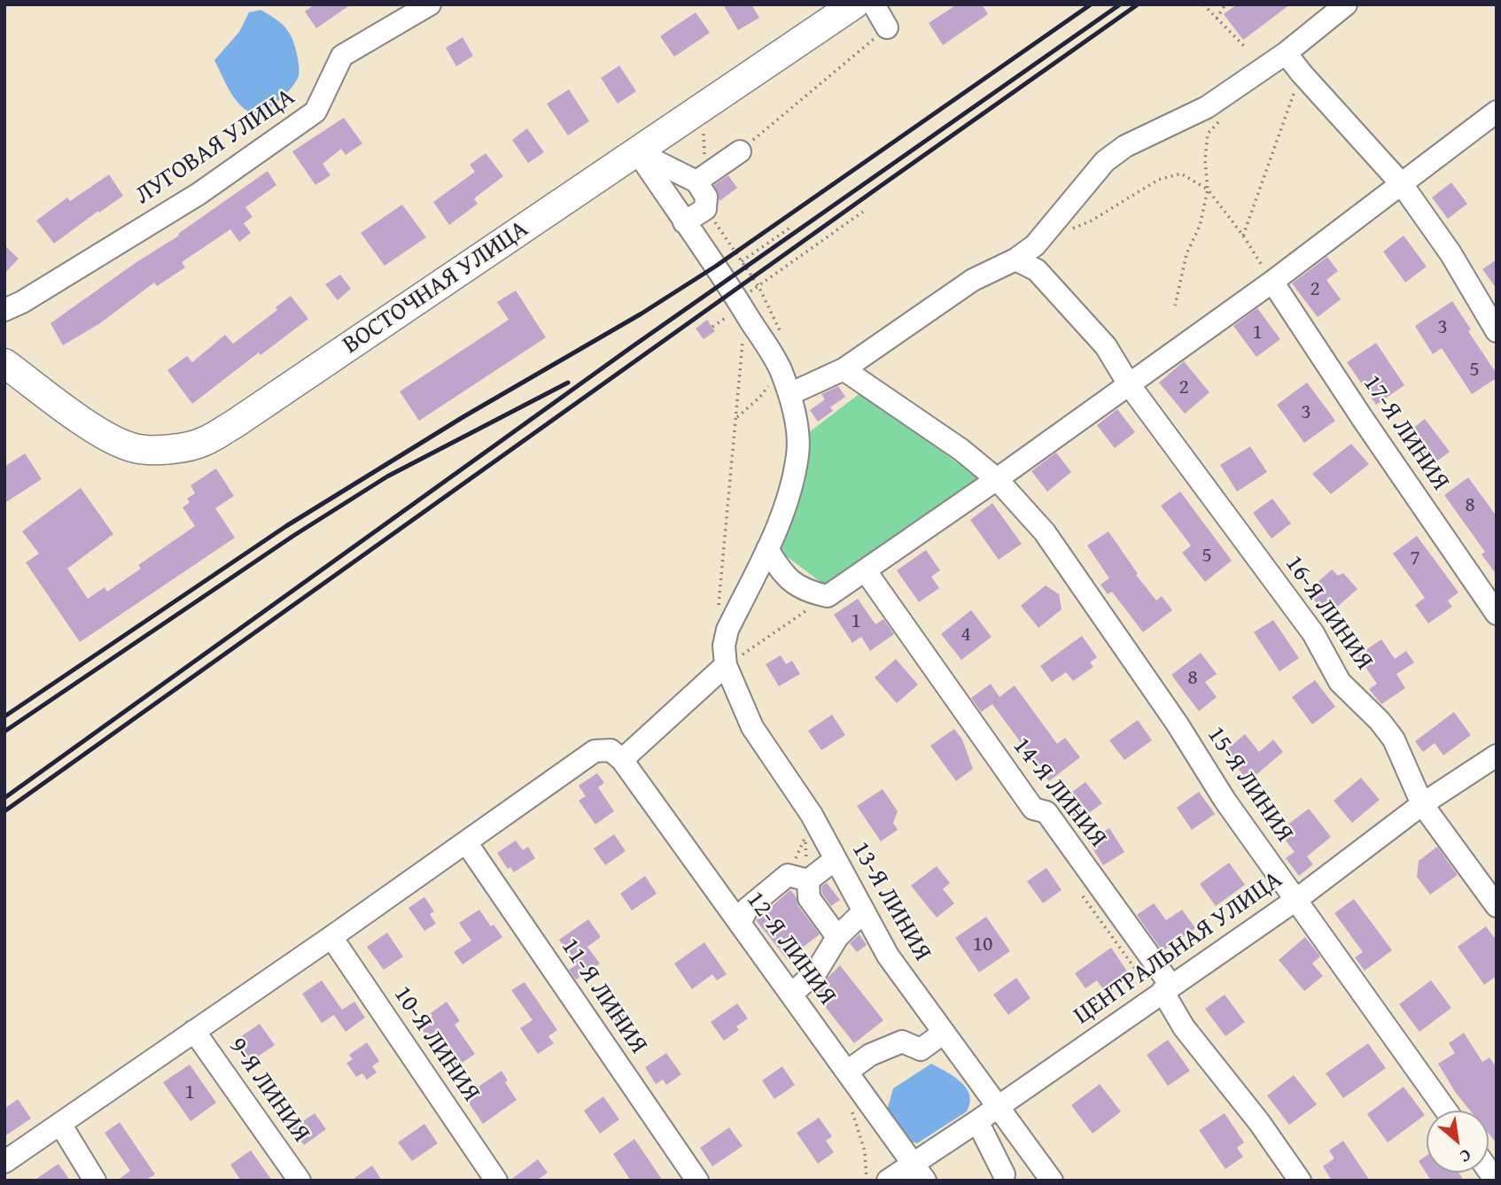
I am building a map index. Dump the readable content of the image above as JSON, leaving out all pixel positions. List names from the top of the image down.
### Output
{
  "streets": {
    "main road": ["ВОСТОЧНАЯ УЛИЦА"],
    "street": [
      "ЛУГОВАЯ УЛИЦА",
      "17-Я ЛИНИЯ",
      "16-Я ЛИНИЯ",
      "15-Я ЛИНИЯ",
      "14-Я ЛИНИЯ",
      "13-Я ЛИНИЯ",
      "12-Я ЛИНИЯ",
      "ЦЕНТРАЛЬНАЯ УЛИЦА",
      "11-Я ЛИНИЯ",
      "10-Я ЛИНИЯ",
      "9-Я ЛИНИЯ"
    ]
  },
  "crossings": [
    ["16-Я ЛИНИЯ", "ЦЕНТРАЛЬНАЯ УЛИЦА"],
    ["15-Я ЛИНИЯ", "ЦЕНТРАЛЬНАЯ УЛИЦА"],
    ["14-Я ЛИНИЯ", "ЦЕНТРАЛЬНАЯ УЛИЦА"],
    ["13-Я ЛИНИЯ", "ЦЕНТРАЛЬНАЯ УЛИЦА"],
    ["12-Я ЛИНИЯ", "ЦЕНТРАЛЬНАЯ УЛИЦА"]
  ],
  "house_numbers": [
    "2",
    "3",
    "1",
    "5",
    "2",
    "3",
    "8",
    "5",
    "7",
    "1",
    "4",
    "8",
    "10",
    "1"
  ],
  "north": "bottom right"
}
